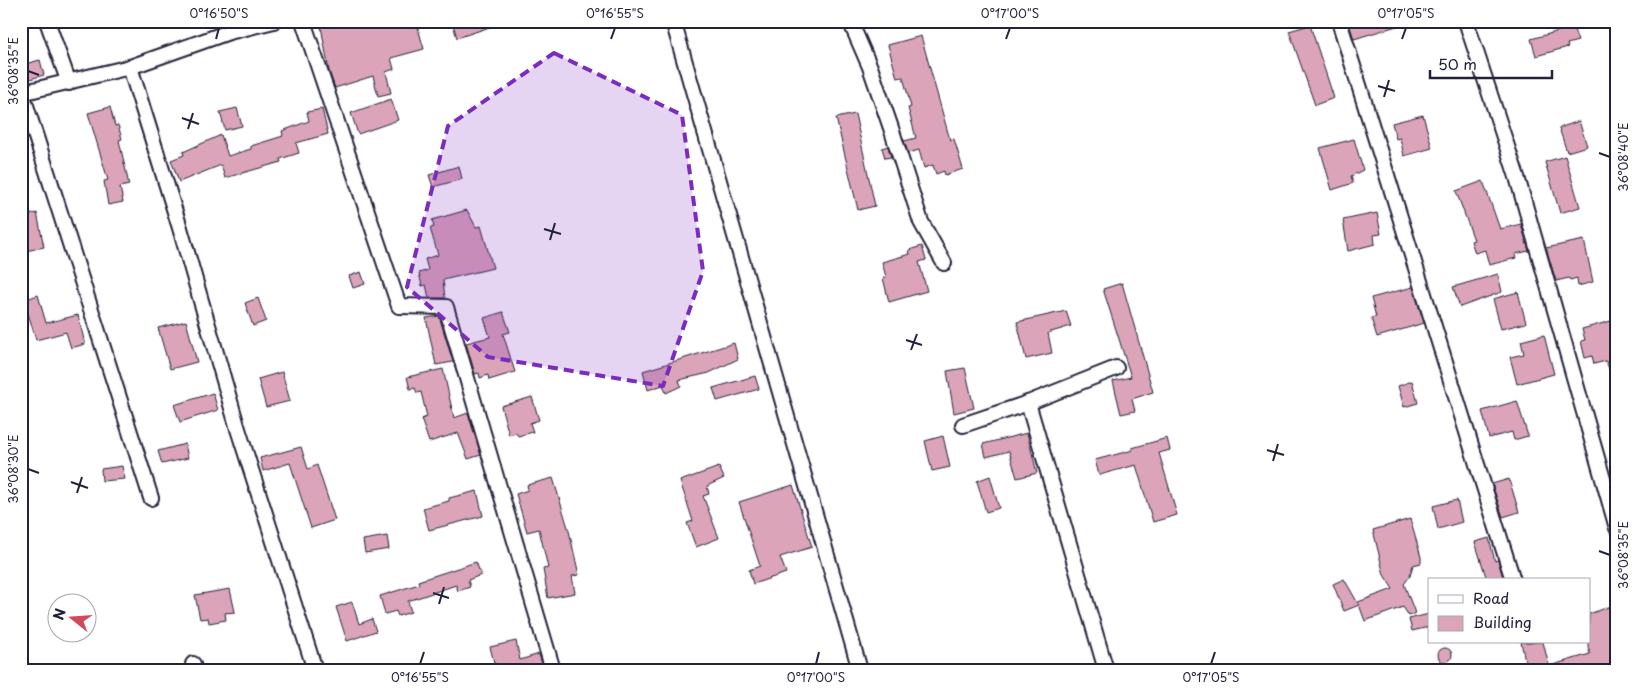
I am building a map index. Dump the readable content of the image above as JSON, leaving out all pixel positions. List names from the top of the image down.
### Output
{
  "legend": ["Road", "Building"],
  "scale_bar": "50 m",
  "north": "left",
  "coordinates": [
    "0°16'50\"S",
    "0°16'55\"S",
    "0°17'00\"S",
    "0°17'05\"S",
    "36°08'35\"E",
    "36°08'40\"E",
    "36°08'30\"E"
  ]
}
